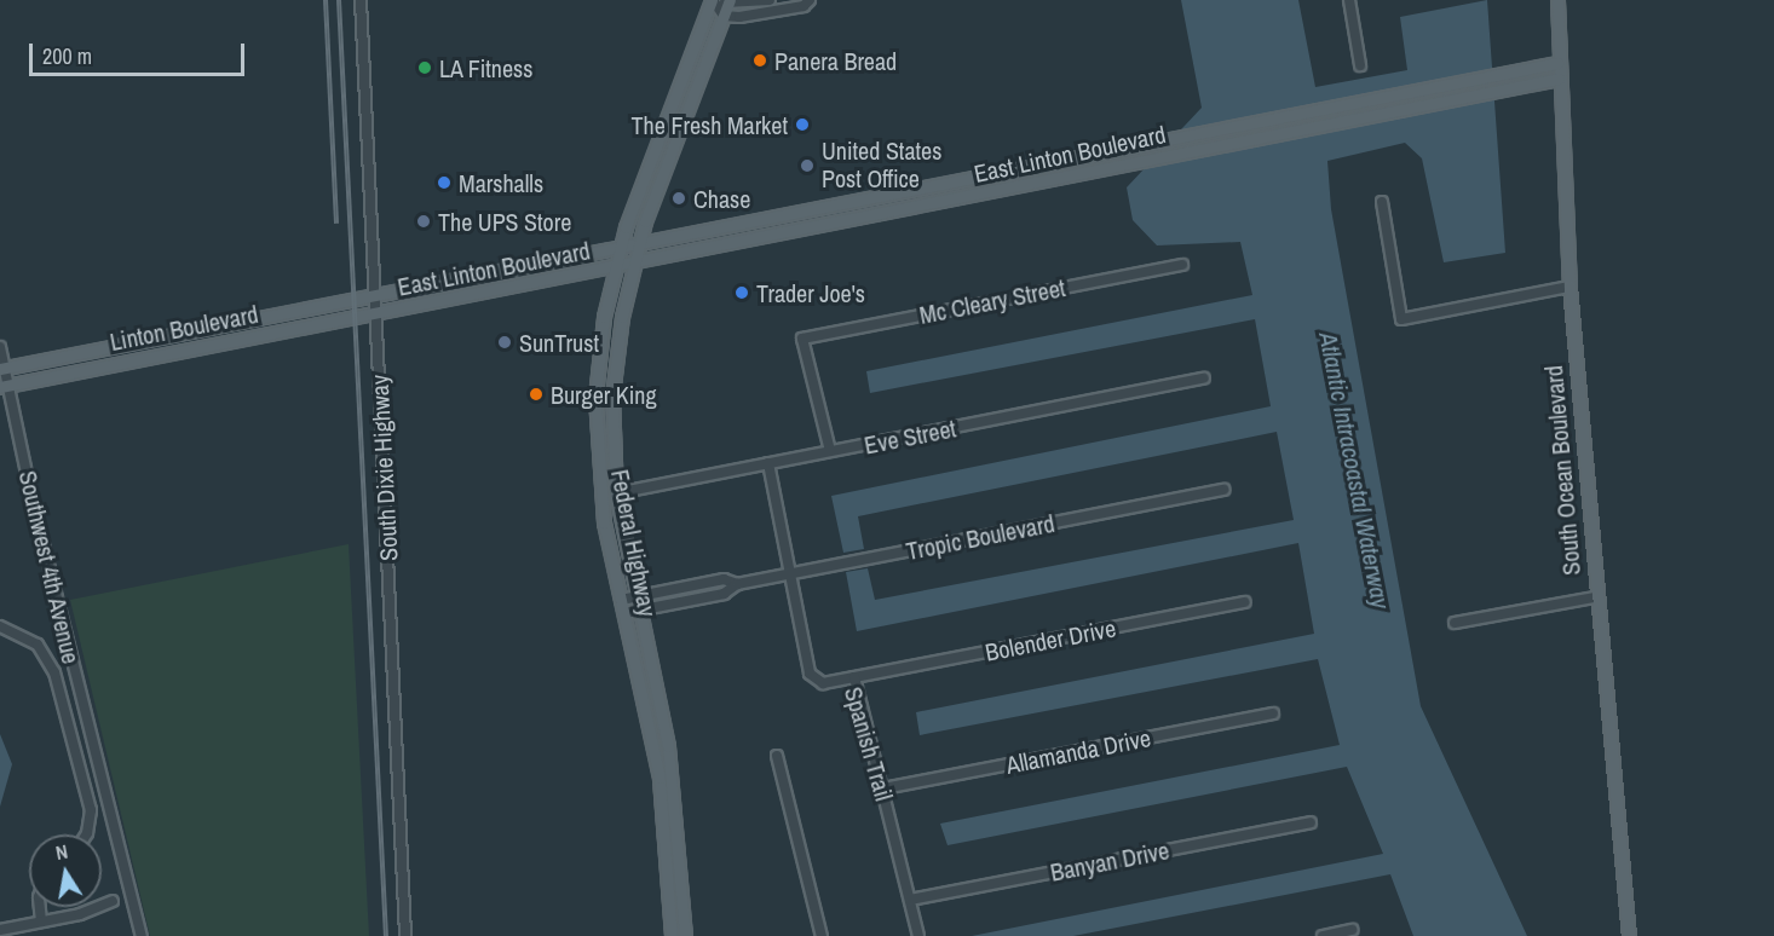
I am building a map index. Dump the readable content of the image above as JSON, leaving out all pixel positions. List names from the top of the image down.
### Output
{
  "streets": {
    "main road": [
      "East Linton Boulevard",
      "Linton Boulevard",
      "South Ocean Boulevard",
      "Federal Highway"
    ],
    "street": [
      "Mc Cleary Street",
      "Eve Street",
      "South Dixie Highway",
      "Tropic Boulevard",
      "Southwest 4th Avenue",
      "Bolender Drive",
      "Spanish Trail",
      "Allamanda Drive",
      "Banyan Drive"
    ]
  },
  "crossings": [
    ["East Linton Boulevard", "Linton Boulevard"],
    ["East Linton Boulevard", "South Dixie Highway"],
    ["East Linton Boulevard", "South Ocean Boulevard"],
    ["East Linton Boulevard", "Federal Highway"],
    ["Mc Cleary Street", "Eve Street"],
    ["Linton Boulevard", "South Dixie Highway"],
    ["Linton Boulevard", "Southwest 4th Avenue"],
    ["Eve Street", "Federal Highway"],
    ["Eve Street", "Spanish Trail"],
    ["Tropic Boulevard", "Federal Highway"],
    ["Tropic Boulevard", "Spanish Trail"],
    ["Bolender Drive", "Spanish Trail"],
    ["Spanish Trail", "Allamanda Drive"],
    ["Spanish Trail", "Banyan Drive"]
  ],
  "water": ["Atlantic Intracoastal Waterway"],
  "places": [
    "Panera Bread",
    "LA Fitness",
    "The Fresh Market",
    "United States Post Office",
    "Marshalls",
    "Chase",
    "The UPS Store",
    "Trader Joe's",
    "SunTrust",
    "Burger King"
  ],
  "scale_bar": "200 m",
  "north": "top"
}
